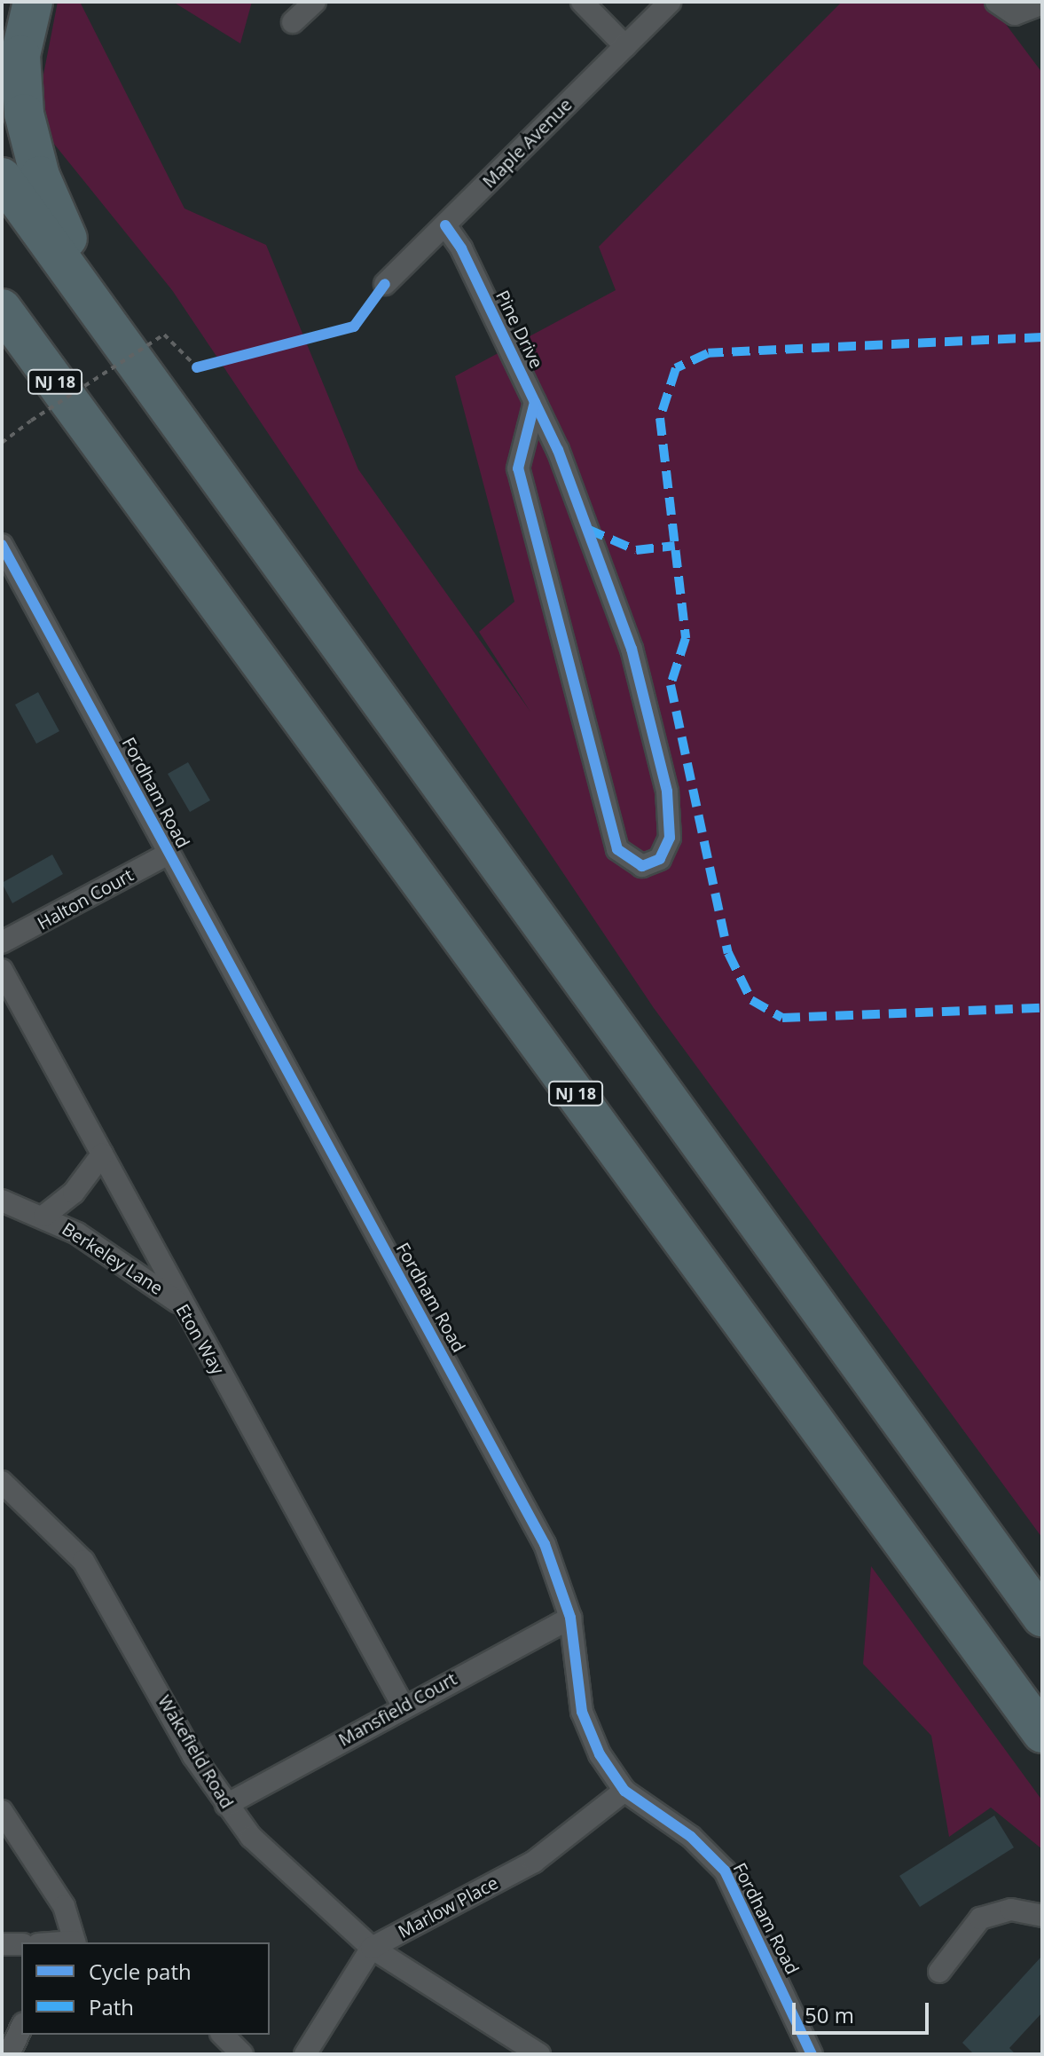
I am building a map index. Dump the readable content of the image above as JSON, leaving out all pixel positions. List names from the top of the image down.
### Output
{
  "streets": {
    "highway": ["NJ 18"],
    "street": [
      "Maple Avenue",
      "Pine Drive",
      "Fordham Road",
      "Halton Court",
      "Berkeley Lane",
      "Eton Way",
      "Mansfield Court",
      "Wakefield Road",
      "Marlow Place"
    ]
  },
  "crossings": [
    ["Maple Avenue", "Pine Drive"],
    ["Fordham Road", "Halton Court"],
    ["Fordham Road", "Mansfield Court"],
    ["Fordham Road", "Marlow Place"],
    ["Berkeley Lane", "Eton Way"],
    ["Eton Way", "Mansfield Court"],
    ["Mansfield Court", "Wakefield Road"],
    ["Wakefield Road", "Marlow Place"]
  ],
  "legend": ["Cycle path", "Path"],
  "scale_bar": "50 m"
}
